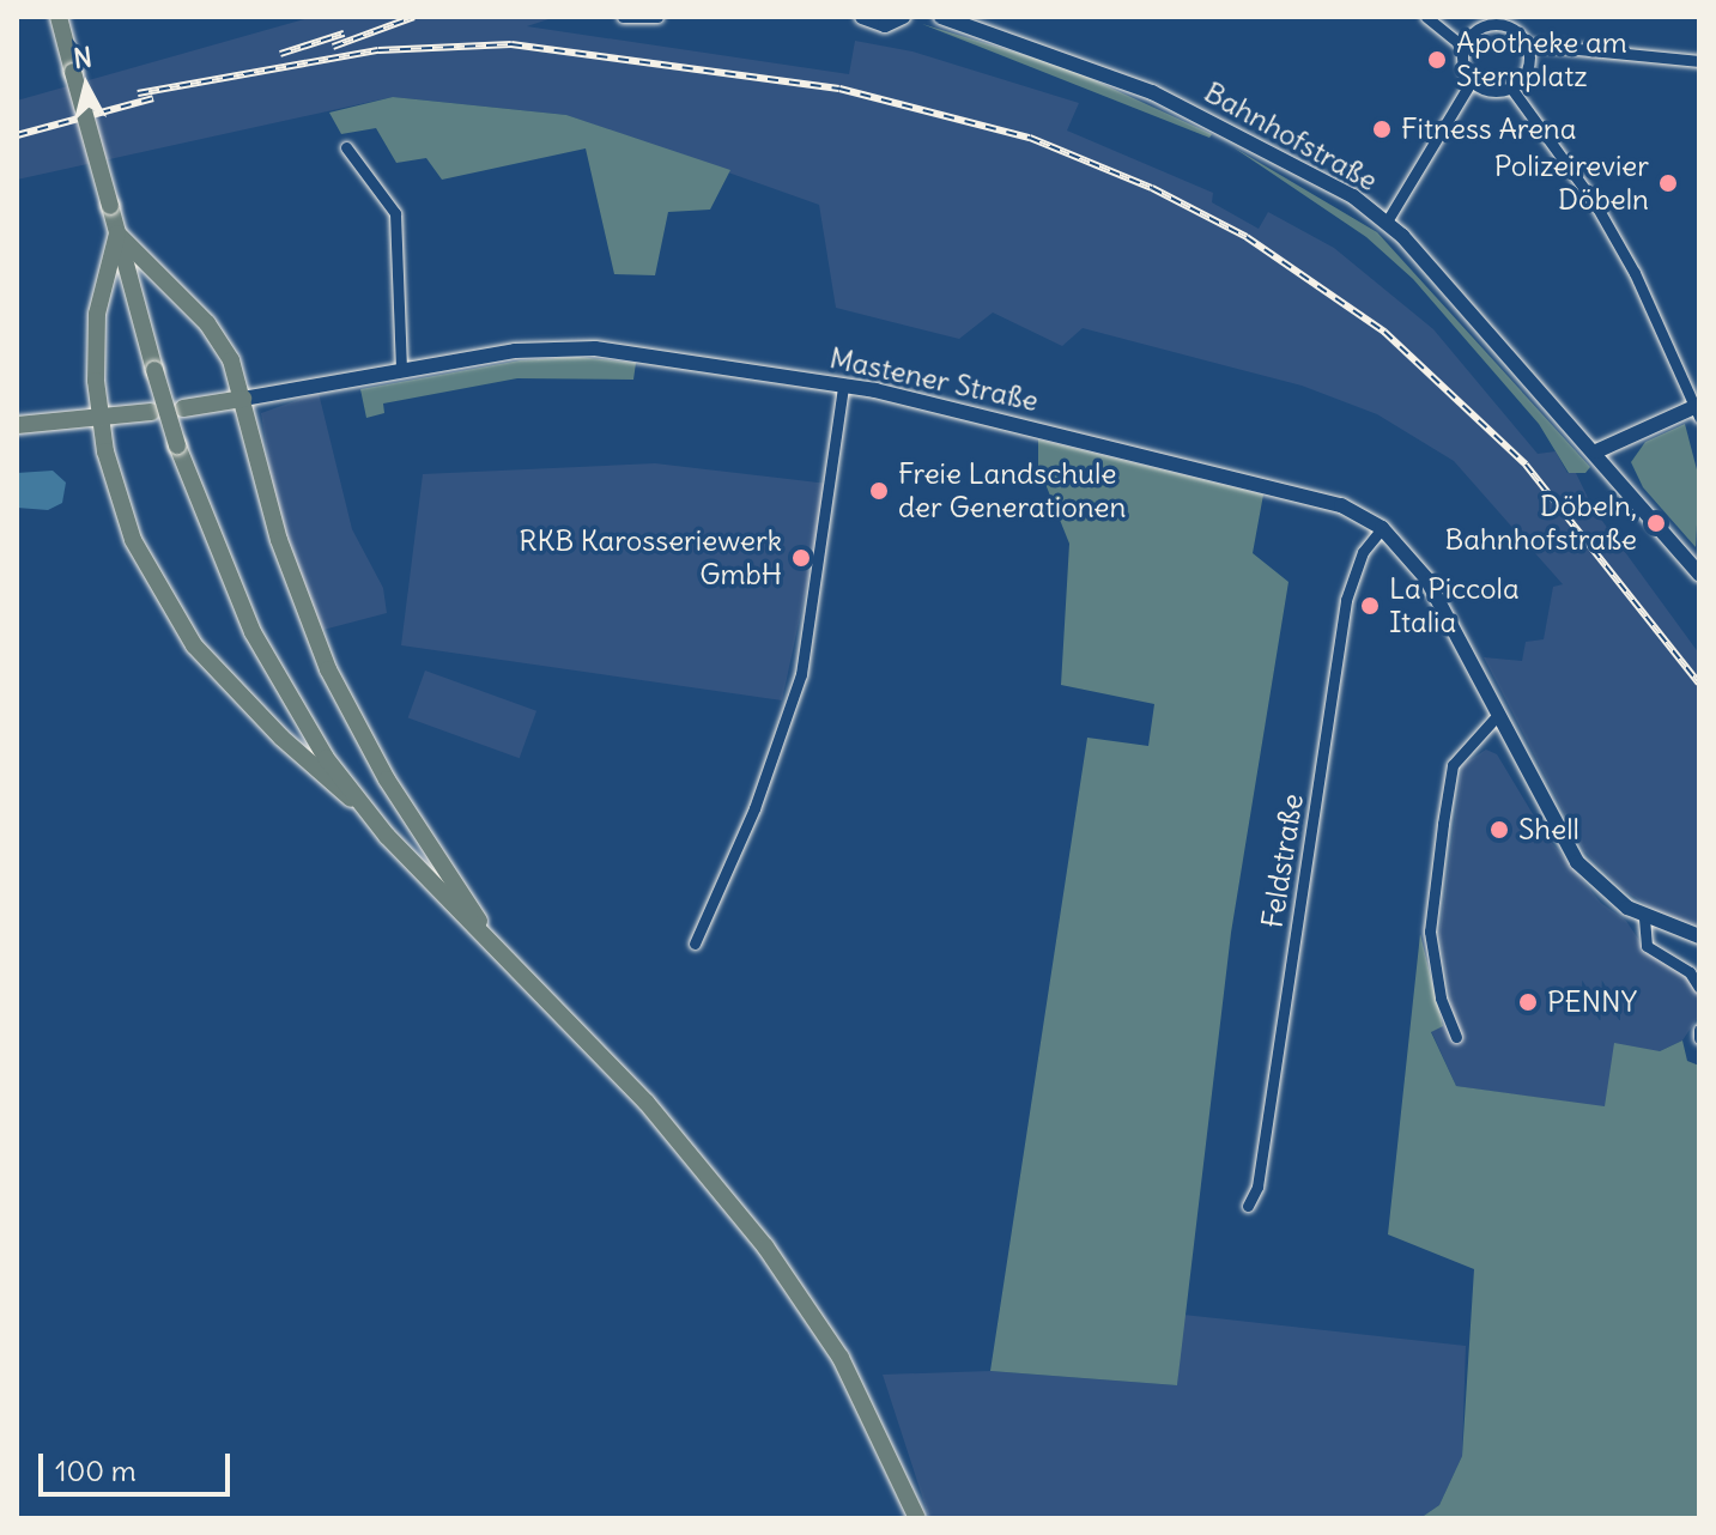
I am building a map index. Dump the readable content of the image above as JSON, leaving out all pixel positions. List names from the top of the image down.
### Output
{
  "streets": {
    "main road": ["Bahnhofstraße", "Mastener Straße"],
    "street": ["Feldstraße"]
  },
  "crossings": [
    ["Mastener Straße", "Feldstraße"]
  ],
  "places": [
    "Apotheke am Sternplatz",
    "Fitness Arena",
    "Polizeirevier Döbeln",
    "Freie Landschule der Generationen",
    "Döbeln, Bahnhofstraße",
    "RKB Karosseriewerk GmbH",
    "La Piccola Italia",
    "Shell",
    "PENNY"
  ],
  "scale_bar": "100 m",
  "north": "top"
}
